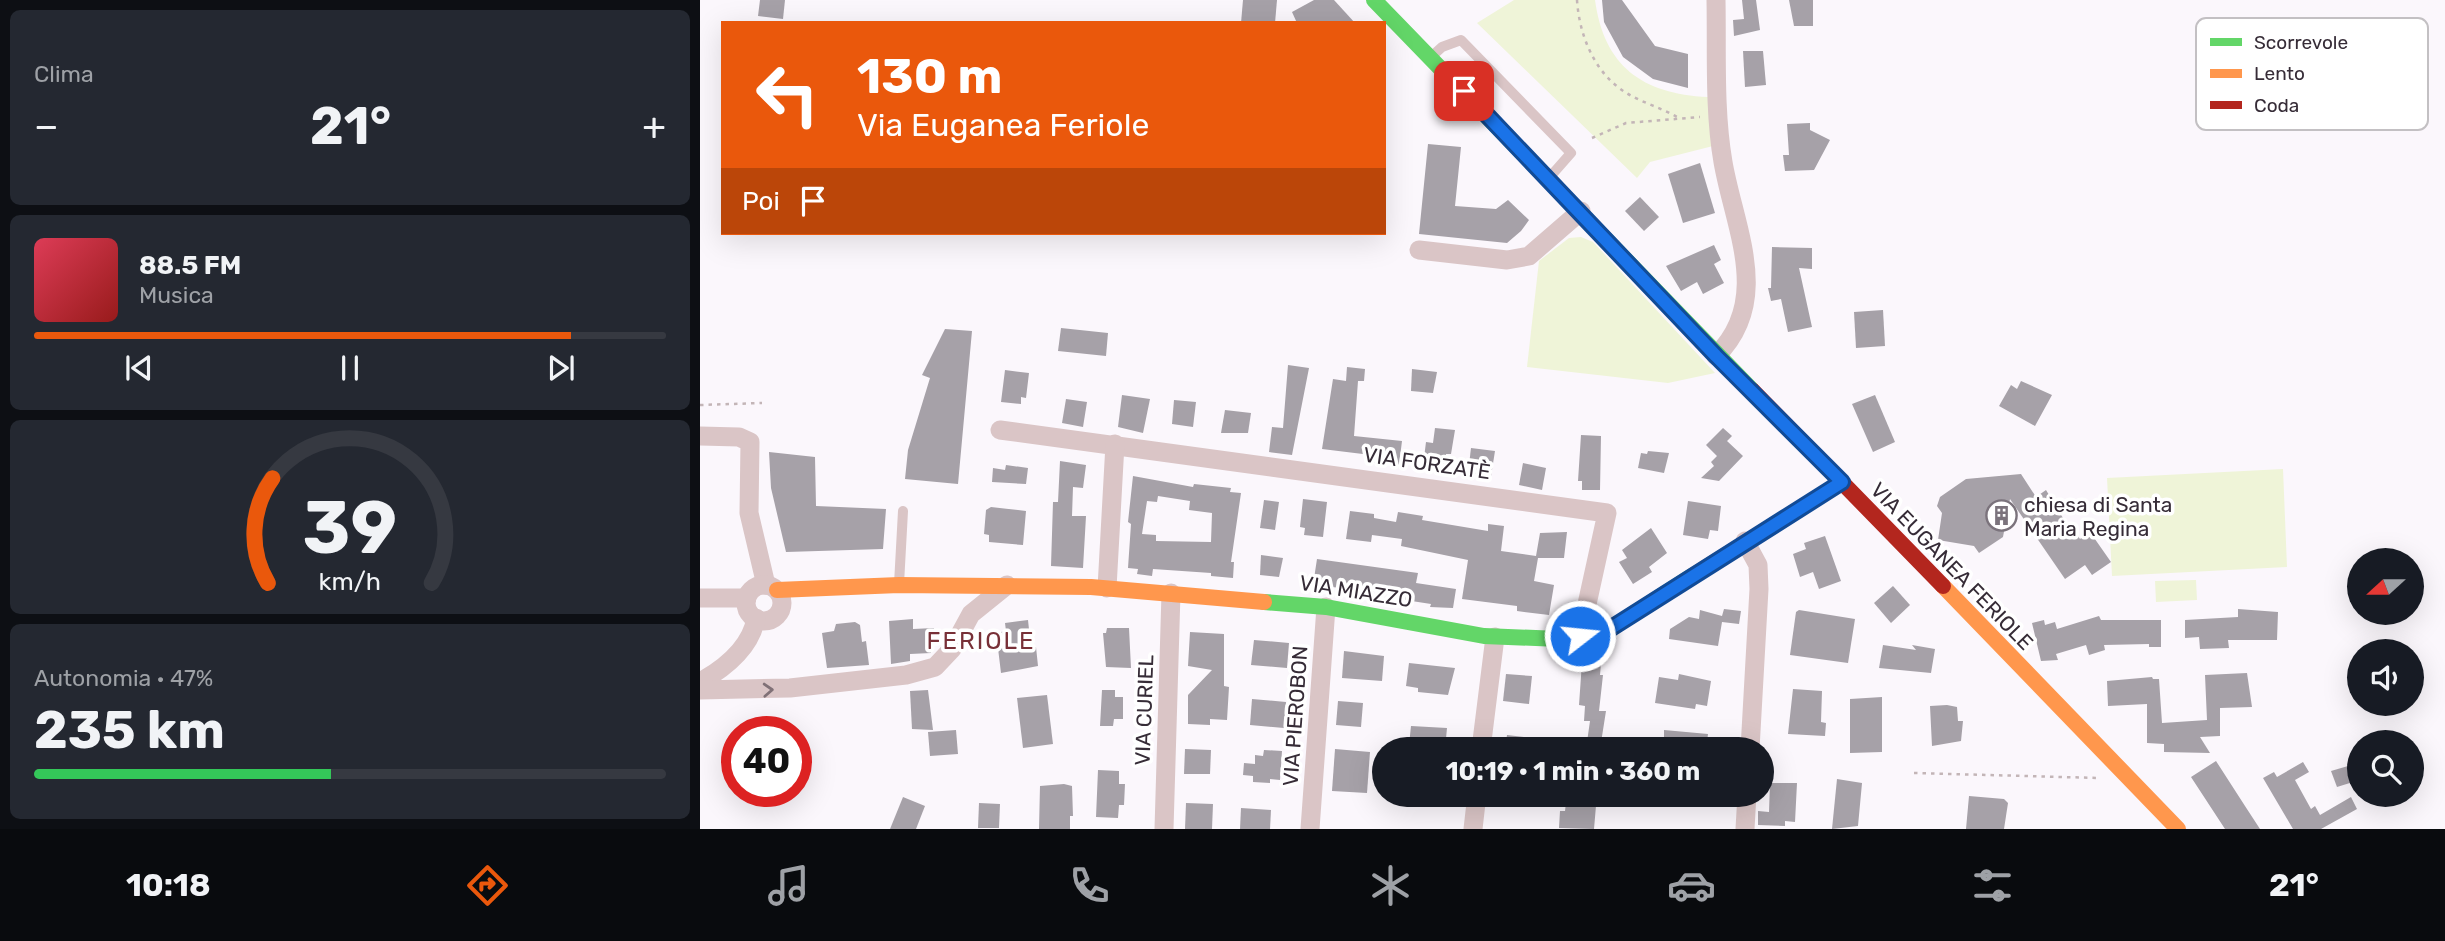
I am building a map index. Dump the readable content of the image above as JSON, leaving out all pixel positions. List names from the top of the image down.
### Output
{
  "streets": {
    "main road": ["VIA EUGANEA FERIOLE", "VIA MIAZZO"],
    "street": ["VIA FORZATÈ", "VIA CURIEL", "VIA PIEROBON"]
  },
  "crossings": [
    ["VIA FORZATÈ", "VIA MIAZZO"],
    ["VIA EUGANEA FERIOLE", "VIA MIAZZO"],
    ["VIA MIAZZO", "VIA CURIEL"],
    ["VIA MIAZZO", "VIA PIEROBON"]
  ],
  "districts": ["FERIOLE"],
  "places": {
    "building": ["chiesa di Santa Maria Regina"]
  },
  "legend": ["Scorrevole", "Lento", "Coda"],
  "north": "left",
  "page": {
    "tile": [
      "Clima",
      ["Autonomia · 47%", "235 km"]
    ],
    "turn": ["130 m", "Via Euganea Feriole"],
    "heat": ["−", "21°", "+"],
    "then": "Poi",
    "song": ["88.5 FM", "Musica"],
    "limit": "40",
    "trip": "10:19 · 1 min · 360 m",
    "tabs": ["10:18", "21°"],
    "gauge": ["39", "km/h"]
  }
}
